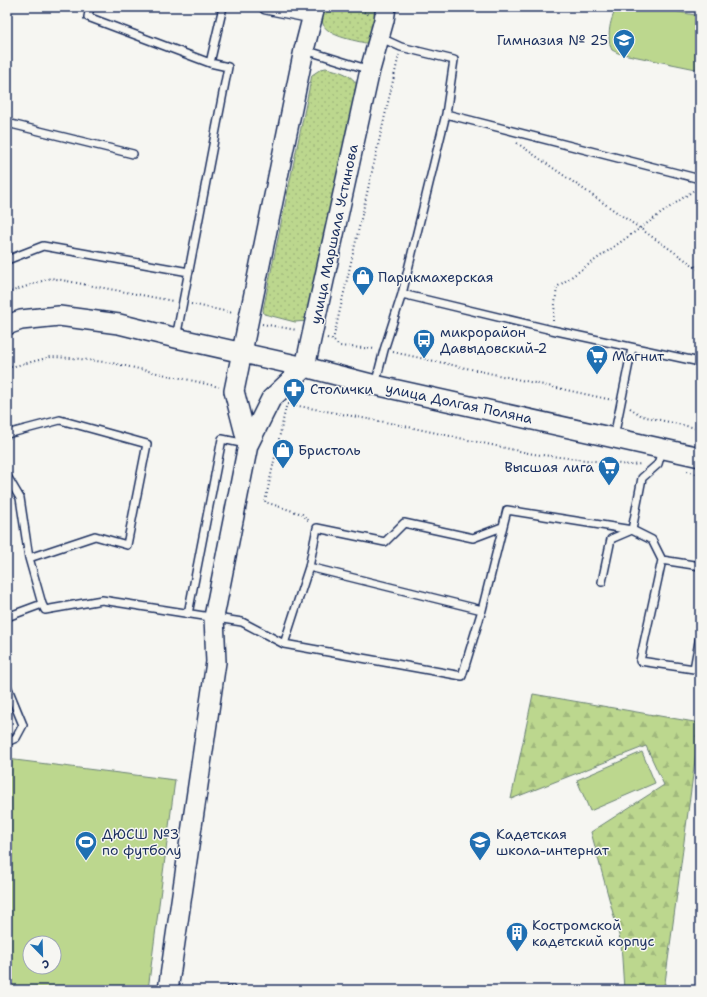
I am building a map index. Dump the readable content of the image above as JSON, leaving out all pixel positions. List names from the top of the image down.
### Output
{
  "streets": {
    "street": ["улица Маршала Устинова", "улица Долгая Поляна"]
  },
  "crossings": [
    ["улица Маршала Устинова", "улица Долгая Поляна"]
  ],
  "places": {
    "school or university": ["Гимназия № 25", "Кадетская школа-интернат"],
    "shop": ["Парикмахерская", "Бристоль"],
    "bus stop": ["микрорайон Давыдовский-2"],
    "supermarket": ["Магнит", "Высшая лига"],
    "pharmacy": ["Столички"],
    "sports": ["ДЮСШ №3 по футболу"],
    "building": ["Костромской кадетский корпус"]
  },
  "north": "bottom right"
}
